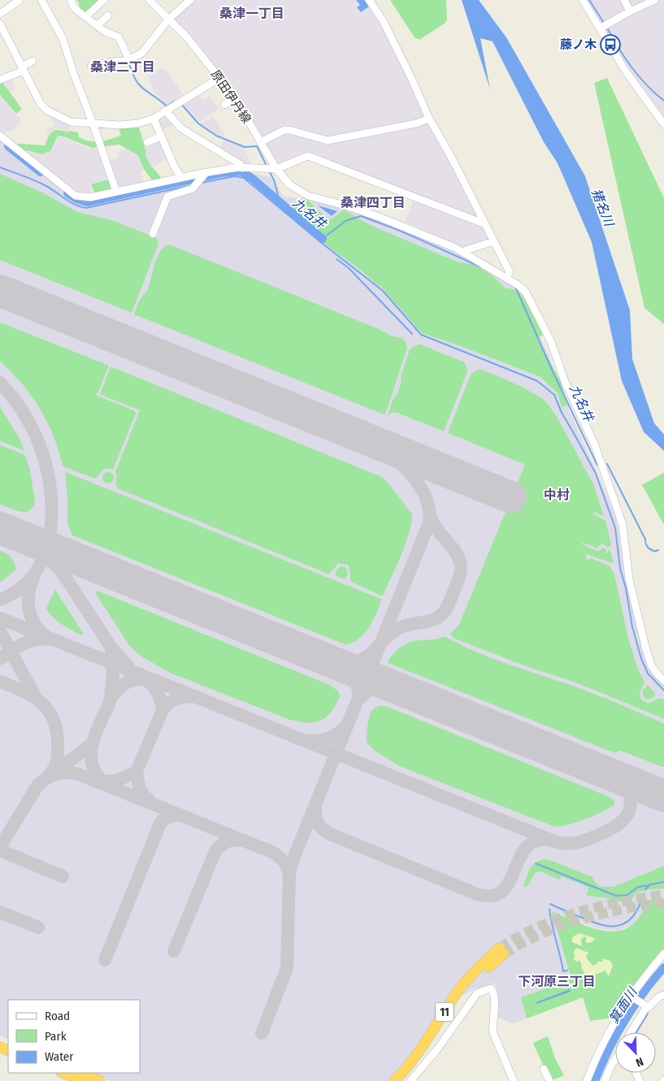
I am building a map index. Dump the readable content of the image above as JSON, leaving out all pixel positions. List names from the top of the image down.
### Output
{
  "streets": {
    "highway": ["11"],
    "street": ["原田伊丹線"]
  },
  "districts": [
    "桑津一丁目",
    "桑津二丁目",
    "桑津四丁目",
    "中村",
    "下河原三丁目"
  ],
  "water": ["猪名川", "九名井", "箕面川"],
  "places": {
    "bus stop": ["藤ノ木"]
  },
  "legend": ["Road", "Park", "Water"],
  "north": "bottom right"
}
